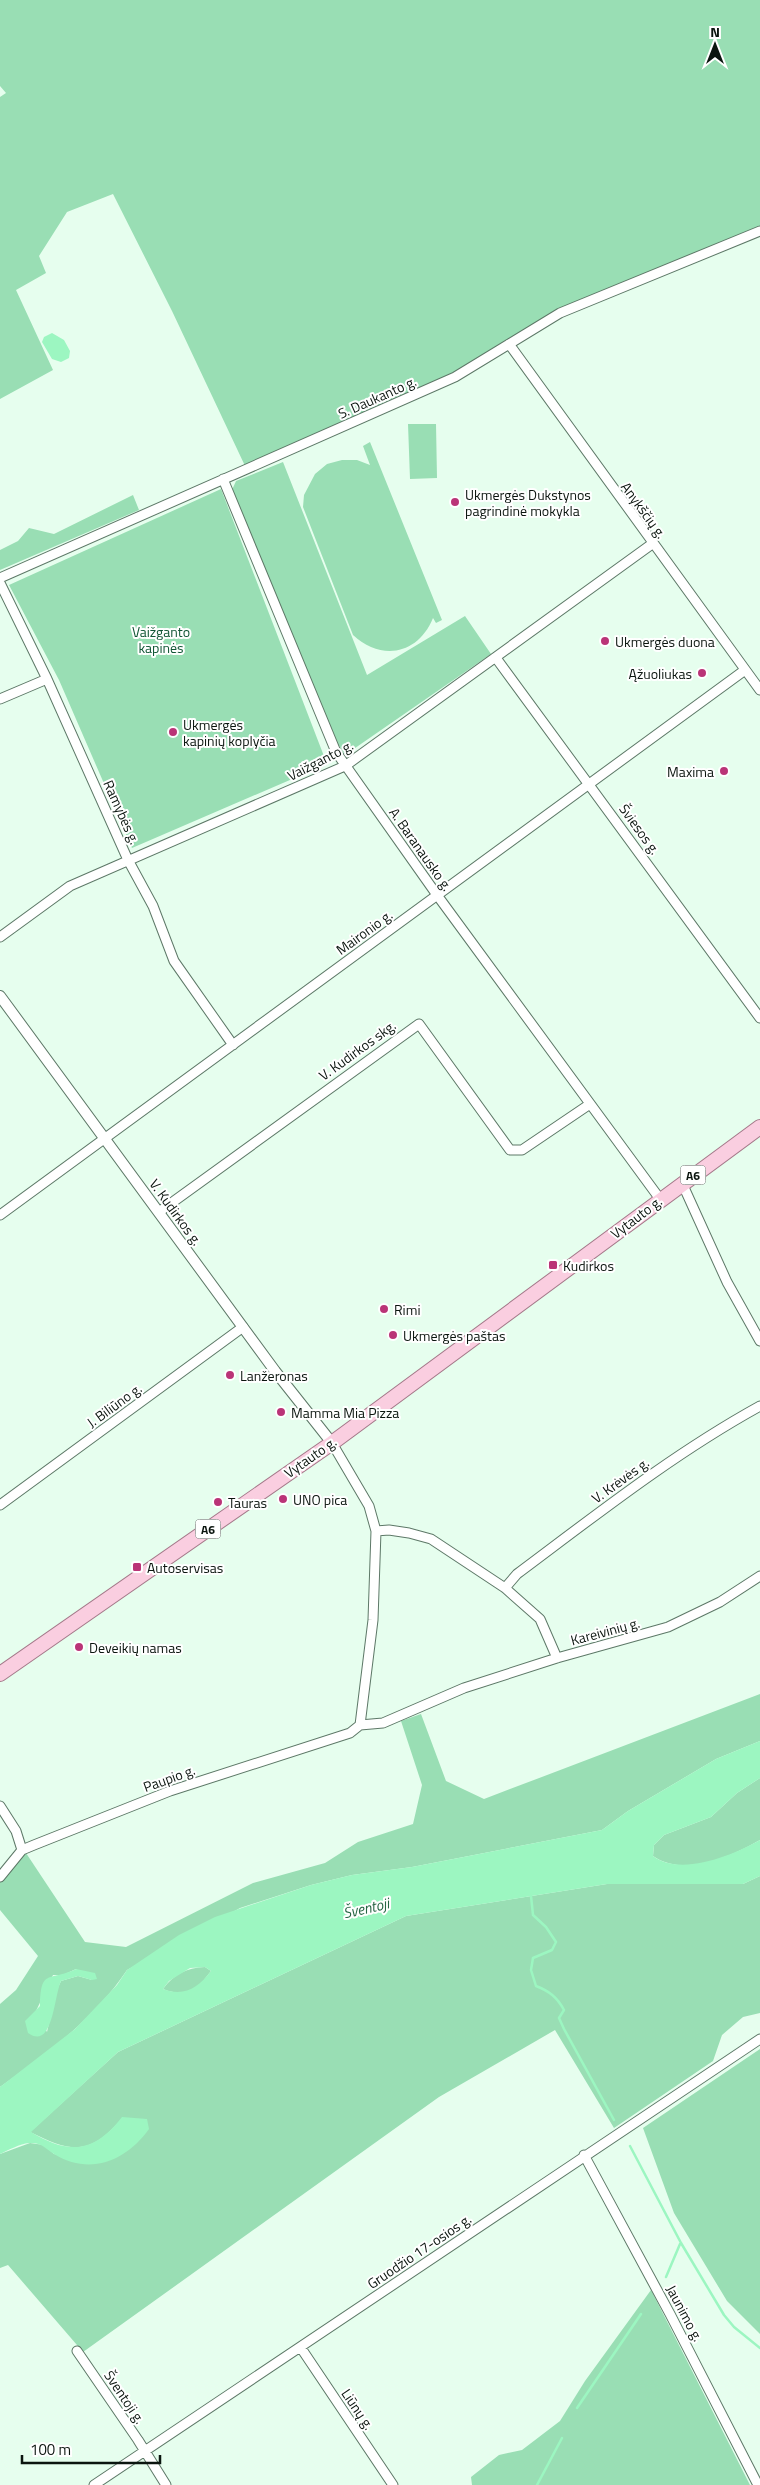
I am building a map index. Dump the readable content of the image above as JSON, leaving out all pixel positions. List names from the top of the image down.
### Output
{
  "streets": {
    "main road": ["A6", "Vytauto g."],
    "street": [
      "S. Daukanto g.",
      "Anykščių g.",
      "Vaižganto g.",
      "Ramybės g.",
      "Šviesos g.",
      "A. Baranausko g.",
      "Maironio g.",
      "V. Kudirkos skg.",
      "V. Kudirkos g.",
      "J. Biliūno g.",
      "V. Krėvės g.",
      "Kareivinių g.",
      "Paupio g.",
      "Gruodžio 17-osios g.",
      "Jaunimo g.",
      "Šventoji g.",
      "Liūnų g."
    ]
  },
  "crossings": [
    ["S. Daukanto g.", "Anykščių g."],
    ["S. Daukanto g.", "A. Baranausko g."],
    ["Anykščių g.", "Vaižganto g."],
    ["Anykščių g.", "Maironio g."],
    ["Vaižganto g.", "Ramybės g."],
    ["Vaižganto g.", "Šviesos g."],
    ["Vaižganto g.", "A. Baranausko g."],
    ["Ramybės g.", "Maironio g."],
    ["Šviesos g.", "Maironio g."],
    ["A. Baranausko g.", "Maironio g."],
    ["A. Baranausko g.", "V. Kudirkos skg."],
    ["A. Baranausko g.", "Vytauto g."],
    ["Maironio g.", "V. Kudirkos g."],
    ["V. Kudirkos skg.", "V. Kudirkos g."],
    ["V. Kudirkos g.", "Vytauto g."],
    ["V. Kudirkos g.", "J. Biliūno g."],
    ["V. Krėvės g.", "Kareivinių g."],
    ["Kareivinių g.", "Paupio g."],
    ["Gruodžio 17-osios g.", "Jaunimo g."],
    ["Gruodžio 17-osios g.", "Šventoji g."],
    ["Gruodžio 17-osios g.", "Liūnų g."]
  ],
  "water": ["Šventoji"],
  "parks": ["Vaižganto kapinės"],
  "places": {
    "other": [
      "Ukmergės Dukstynos pagrindinė mokykla",
      "Ukmergės duona",
      "Ąžuoliukas",
      "Ukmergės kapinių koplyčia",
      "Maxima",
      "Rimi",
      "Ukmergės paštas",
      "Lanžeronas",
      "Mamma Mia Pizza",
      "UNO pica",
      "Tauras",
      "Deveikių namas"
    ],
    "transit": ["Kudirkos", "Autoservisas"]
  },
  "scale_bar": "100 m",
  "north": "top"
}
